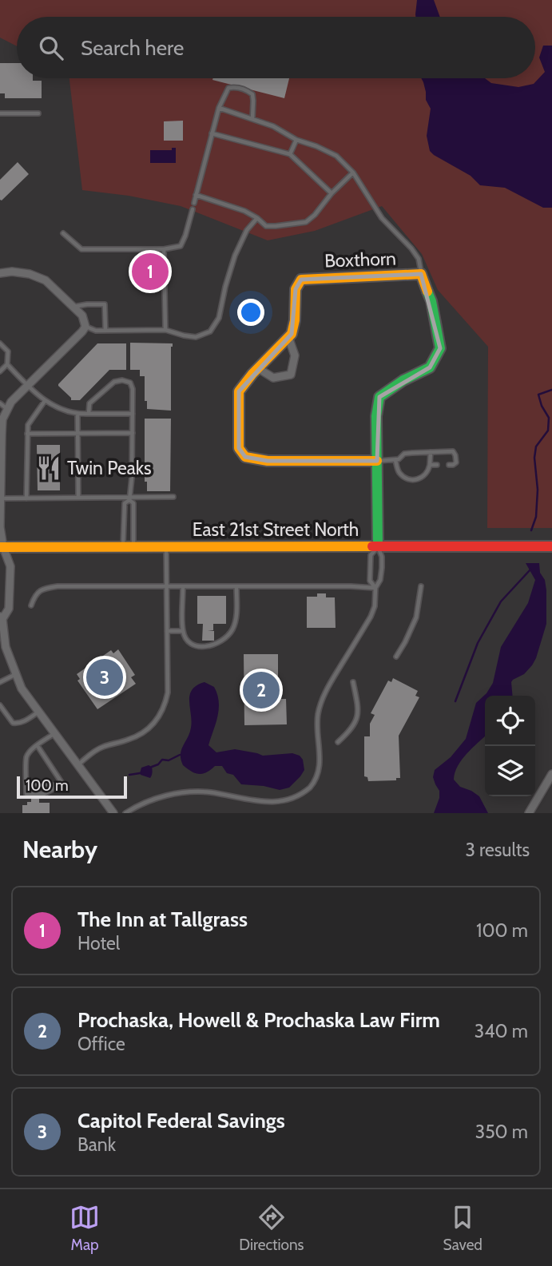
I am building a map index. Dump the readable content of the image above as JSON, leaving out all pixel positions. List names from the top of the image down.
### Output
{
  "streets": {
    "street": ["Boxthorn", "East 21st Street North"]
  },
  "places": {
    "restaurant": ["Twin Peaks"]
  },
  "scale_bar": "100 m",
  "page": {
    "search": "Search here",
    "pins": ["1", "3", "2"],
    "scale": "100 m",
    "heading": ["Nearby", "3 results"],
    "list": [
      {
        "mark": "1",
        "name": "The Inn at Tallgrass",
        "note": "Hotel",
        "value": "100 m"
      },
      {
        "mark": "2",
        "name": "Prochaska, Howell & Prochaska Law Firm",
        "note": "Office",
        "value": "340 m"
      },
      {
        "mark": "3",
        "name": "Capitol Federal Savings",
        "note": "Bank",
        "value": "350 m"
      }
    ],
    "nav": ["Map", "Directions", "Saved"]
  }
}
